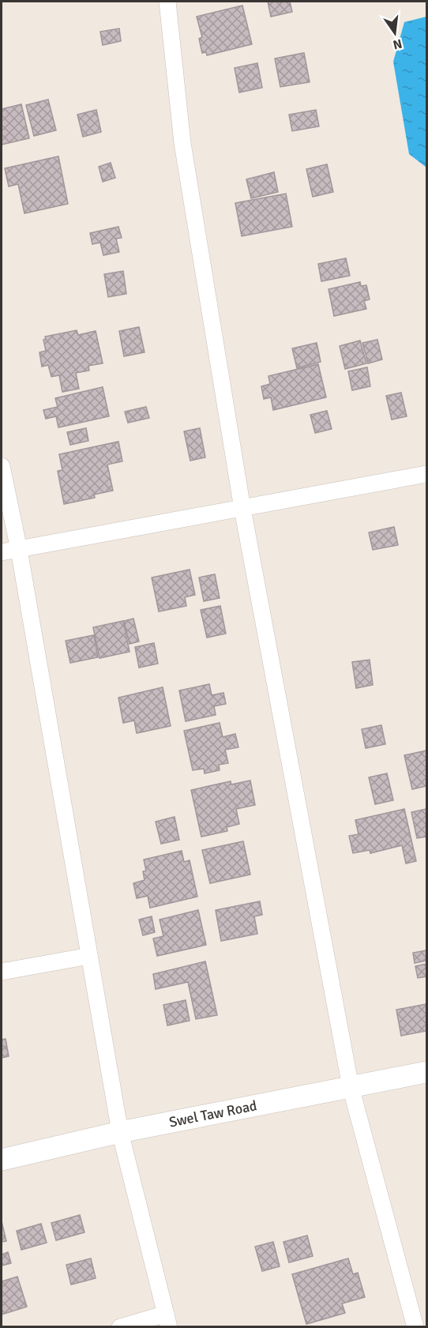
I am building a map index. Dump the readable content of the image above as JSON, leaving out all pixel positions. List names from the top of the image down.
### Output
{
  "streets": {
    "street": ["Swel Taw Road"]
  },
  "north": "bottom"
}
